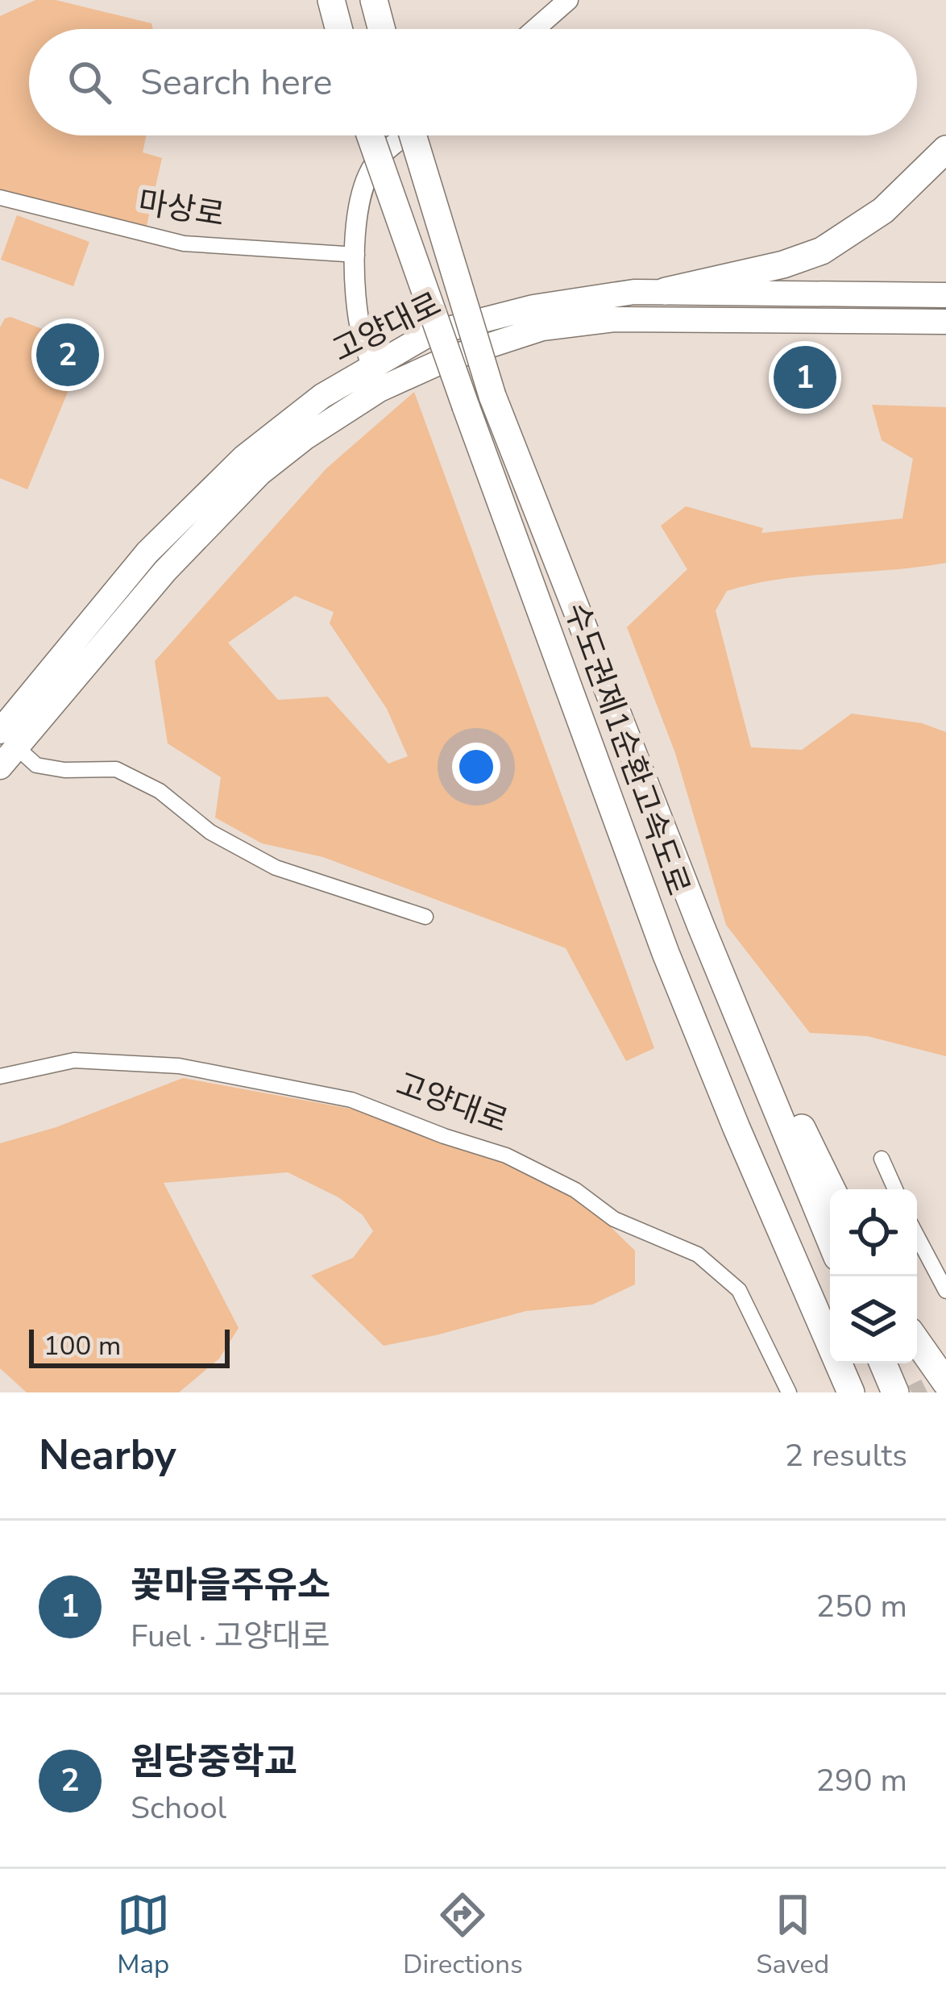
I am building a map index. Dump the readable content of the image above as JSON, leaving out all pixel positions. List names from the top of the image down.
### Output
{
  "streets": {
    "highway": ["수도권제1순환고속도로"],
    "main road": ["고양대로"],
    "street": ["마상로"]
  },
  "scale_bar": "100 m",
  "page": {
    "search": "Search here",
    "pins": ["2", "1"],
    "scale": "100 m",
    "heading": ["Nearby", "2 results"],
    "list": [
      {
        "mark": "1",
        "name": "꽃마을주유소",
        "note": "Fuel · 고양대로",
        "value": "250 m"
      },
      {
        "mark": "2",
        "name": "원당중학교",
        "note": "School",
        "value": "290 m"
      }
    ],
    "nav": ["Map", "Directions", "Saved"]
  }
}
